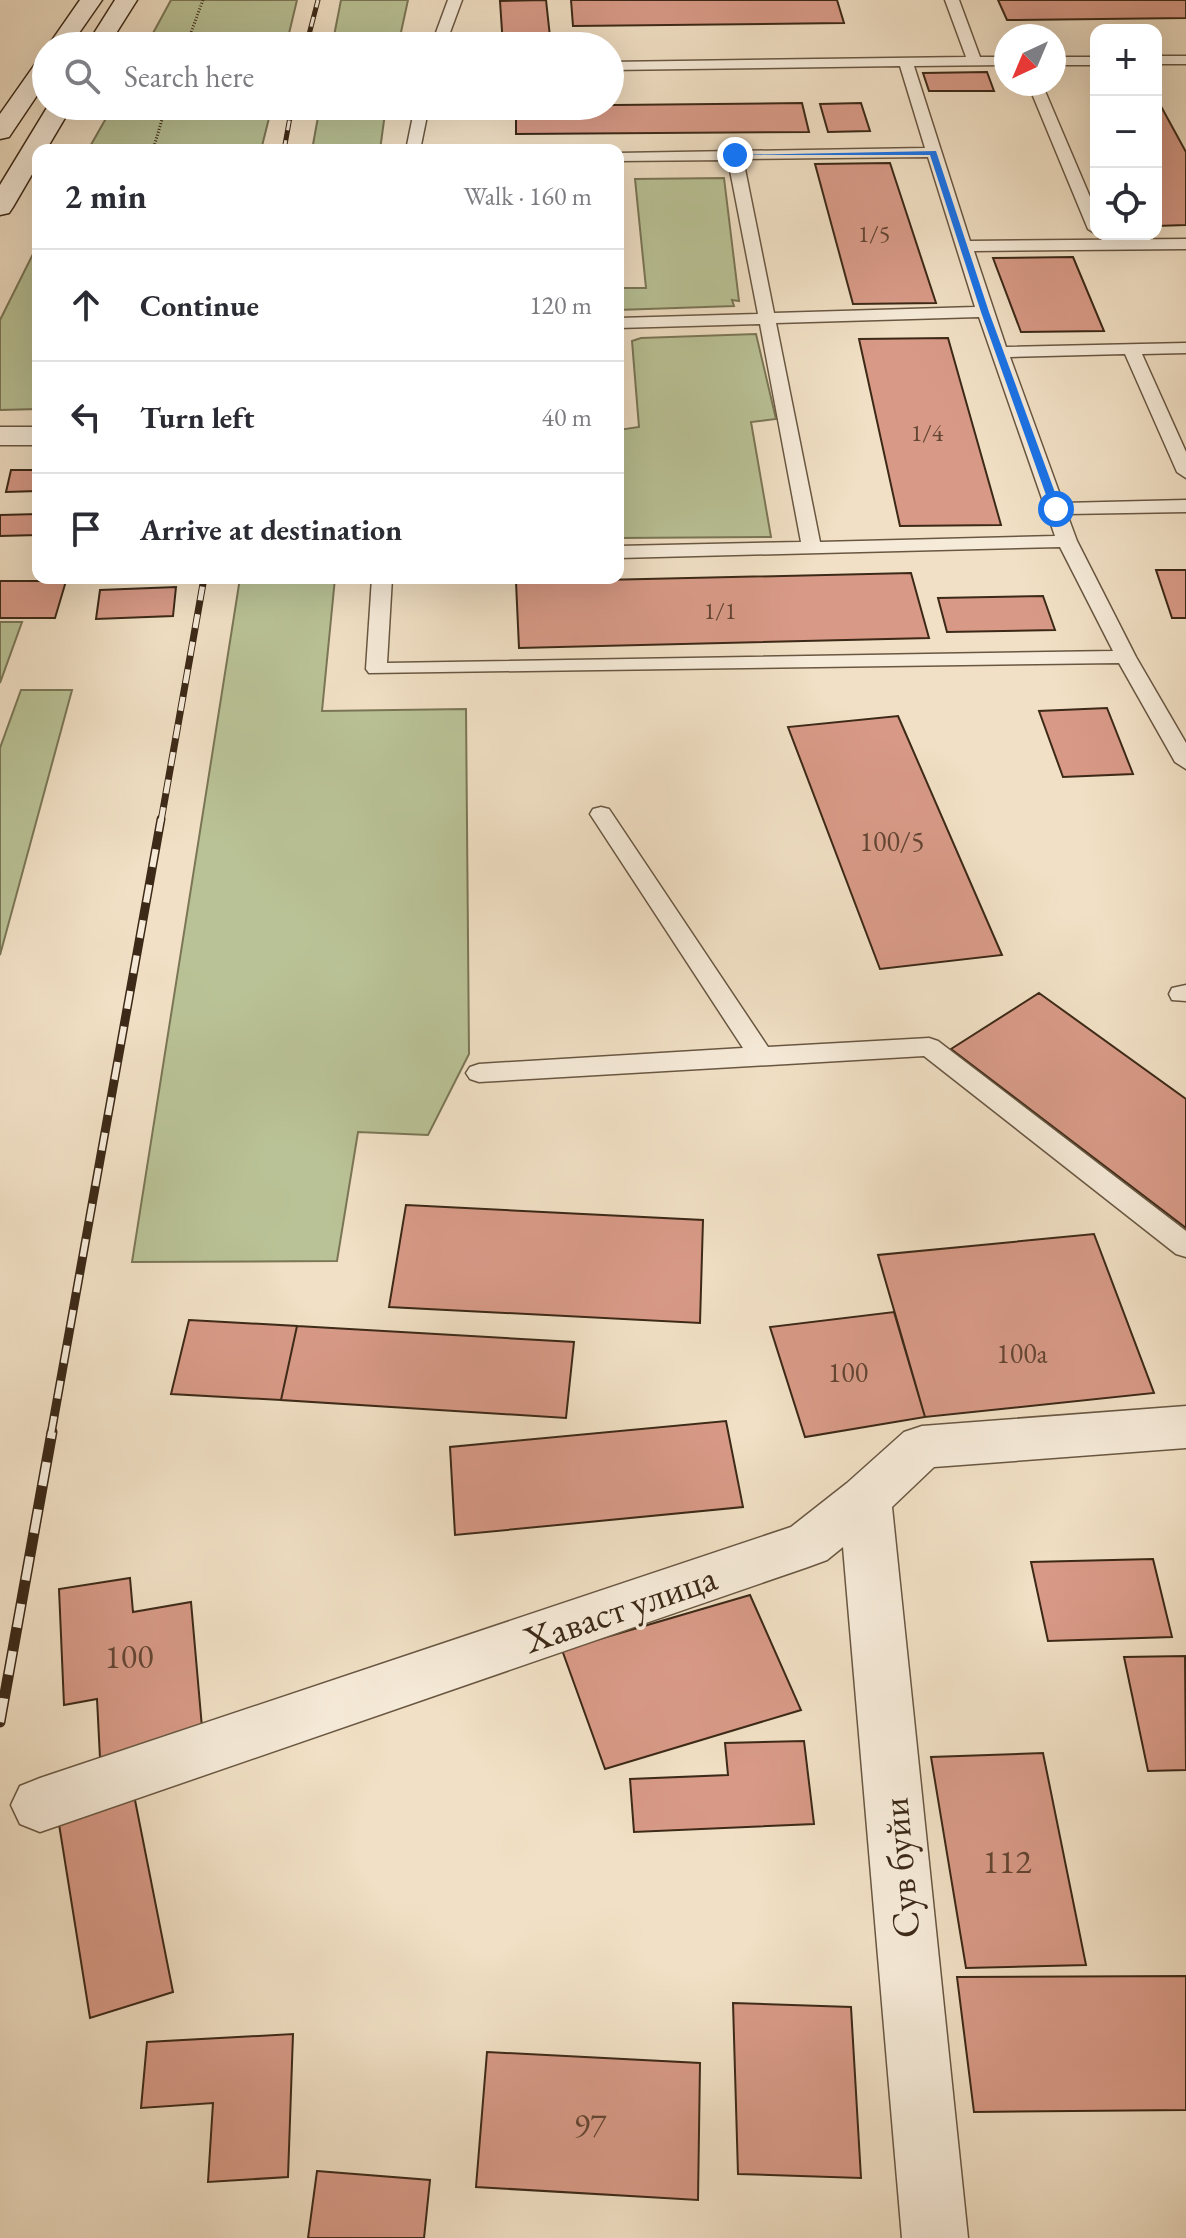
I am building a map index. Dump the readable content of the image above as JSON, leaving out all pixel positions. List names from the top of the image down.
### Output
{
  "streets": {
    "street": ["Хаваст улица", "Сув буйи"]
  },
  "crossings": [
    ["Хаваст улица", "Сув буйи"]
  ],
  "house_numbers": [
    "1/5",
    "1/4",
    "1/1",
    "100/5",
    "100а",
    "100",
    "100",
    "112",
    "97"
  ],
  "north": "bottom left",
  "page": {
    "map_buttons": ["+", "−"],
    "search": "Search here",
    "heading": ["2 min", "Walk · 160 m"],
    "list": [
      ["Continue", "120 m"],
      ["Turn left", "40 m"],
      "Arrive at destination"
    ]
  }
}
